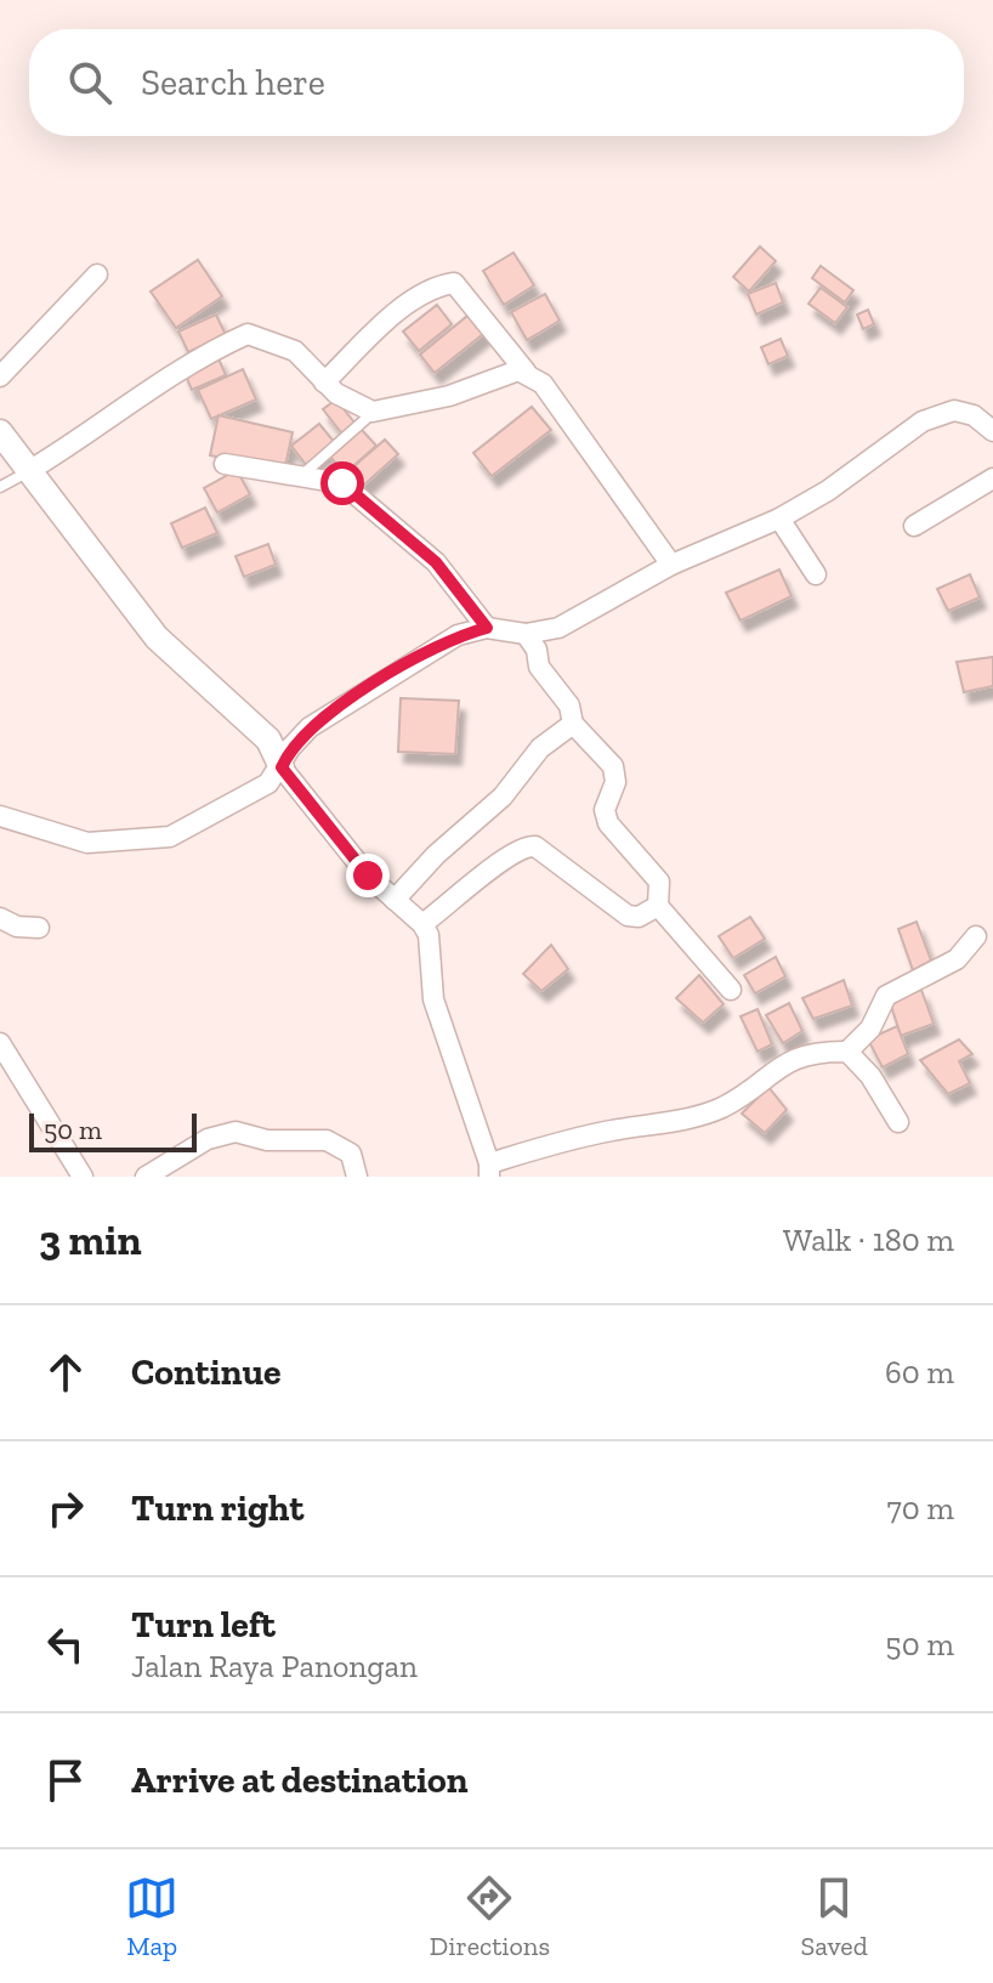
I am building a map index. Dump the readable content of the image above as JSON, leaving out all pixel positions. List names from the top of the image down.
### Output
{
  "scale_bar": "50 m",
  "page": {
    "search": "Search here",
    "scale": "50 m",
    "heading": ["3 min", "Walk · 180 m"],
    "list": [
      ["Continue", "60 m"],
      ["Turn right", "70 m"],
      ["Turn left", "Jalan Raya Panongan", "50 m"],
      "Arrive at destination"
    ],
    "nav": ["Map", "Directions", "Saved"]
  }
}
